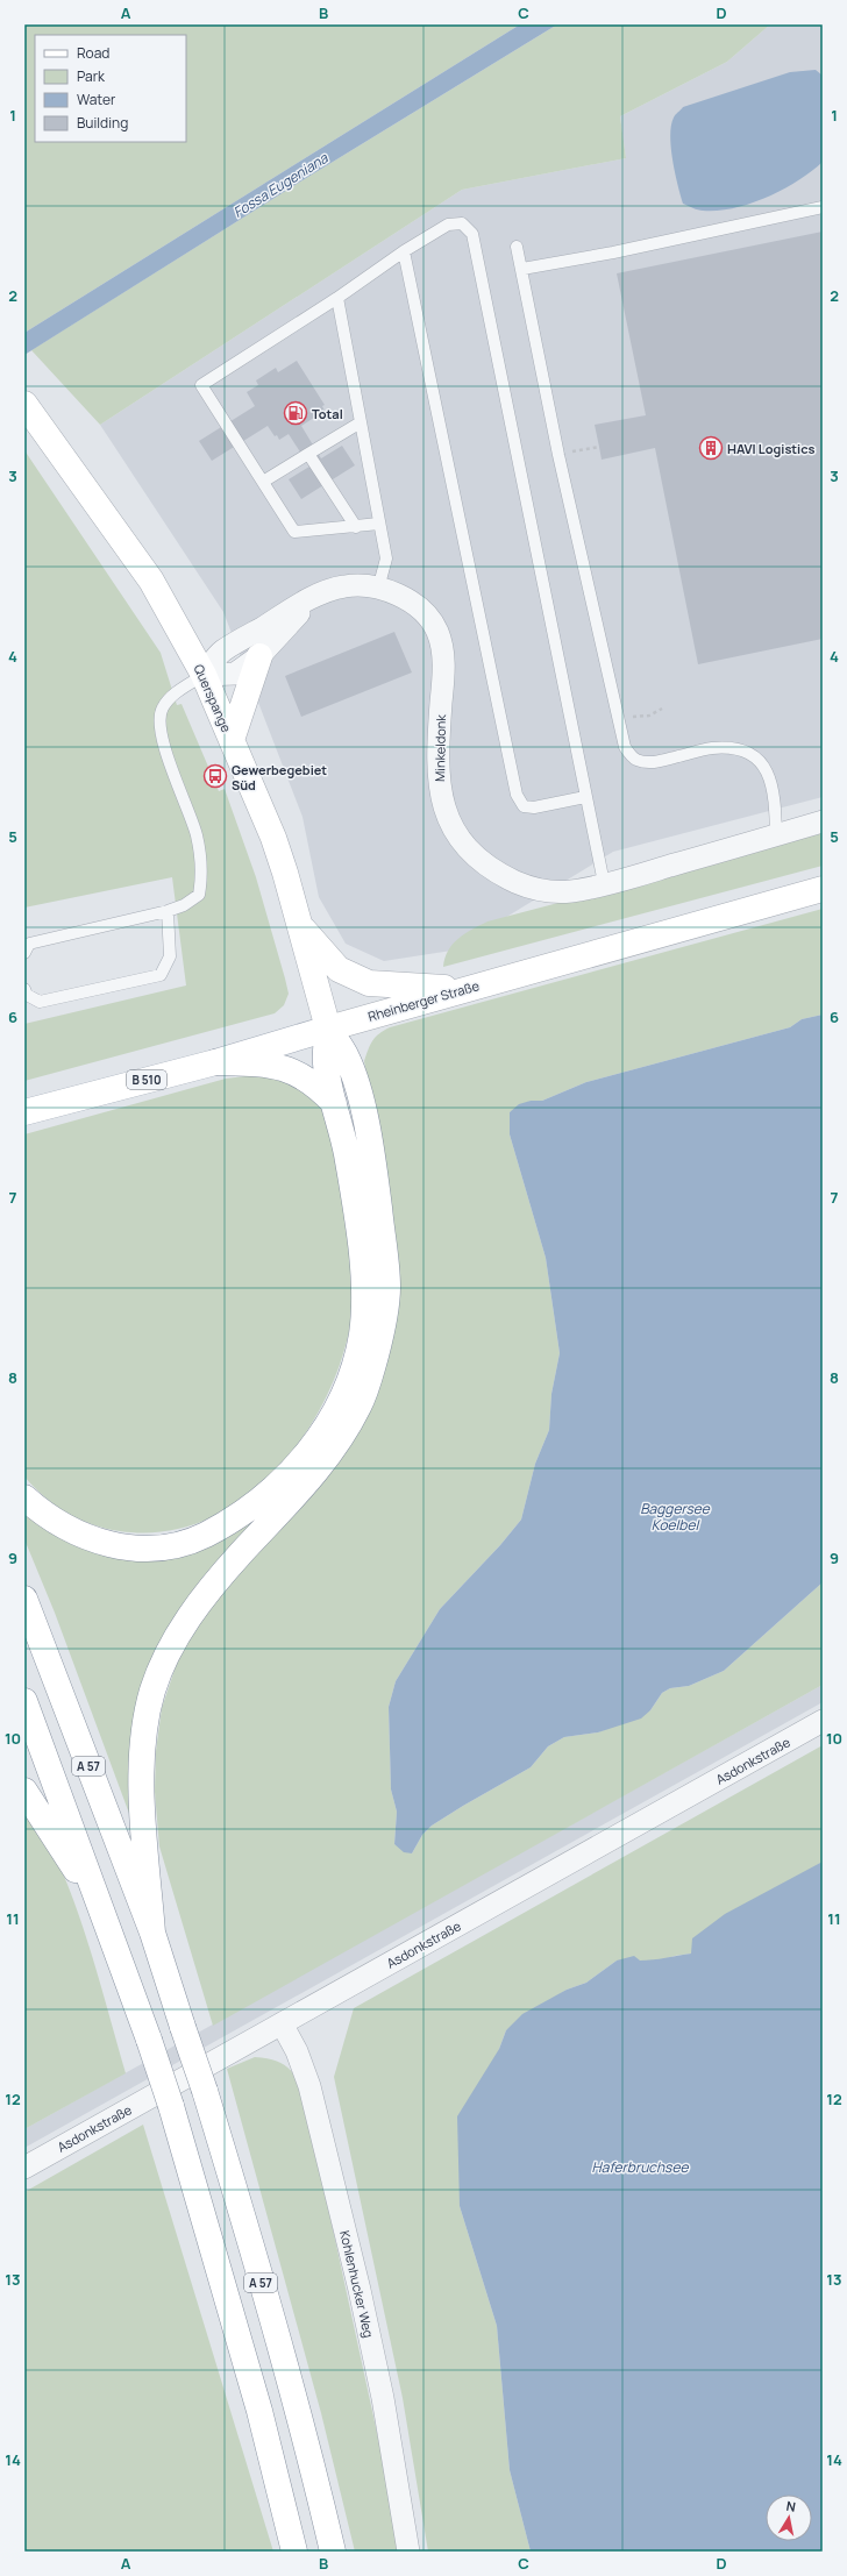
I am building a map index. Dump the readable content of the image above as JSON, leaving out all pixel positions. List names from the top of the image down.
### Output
{
  "streets": {
    "main road": [
      "Querspange",
      "Rheinberger Straße",
      "B 510",
      "A 57"
    ],
    "street": ["Minkeldonk", "Asdonkstraße", "Kohlenhucker Weg"]
  },
  "crossings": [
    ["Querspange", "Minkeldonk"],
    ["Querspange", "Rheinberger Straße"],
    ["Asdonkstraße", "Kohlenhucker Weg"]
  ],
  "water": ["Fossa Eugeniana", "Baggersee Koelbel", "Haferbruchsee"],
  "places": {
    "fuel station": ["Total"],
    "building": ["HAVI Logistics"],
    "bus stop": ["Gewerbegebiet Süd"]
  },
  "legend": [
    "Road",
    "Park",
    "Water",
    "Building"
  ],
  "north": "top",
  "grid": {
    "columns": [
      "A",
      "B",
      "C",
      "D"
    ],
    "rows": [
      "1",
      "2",
      "3",
      "4",
      "5",
      "6",
      "7",
      "8",
      "9",
      "10",
      "11",
      "12",
      "13",
      "14"
    ]
  }
}
